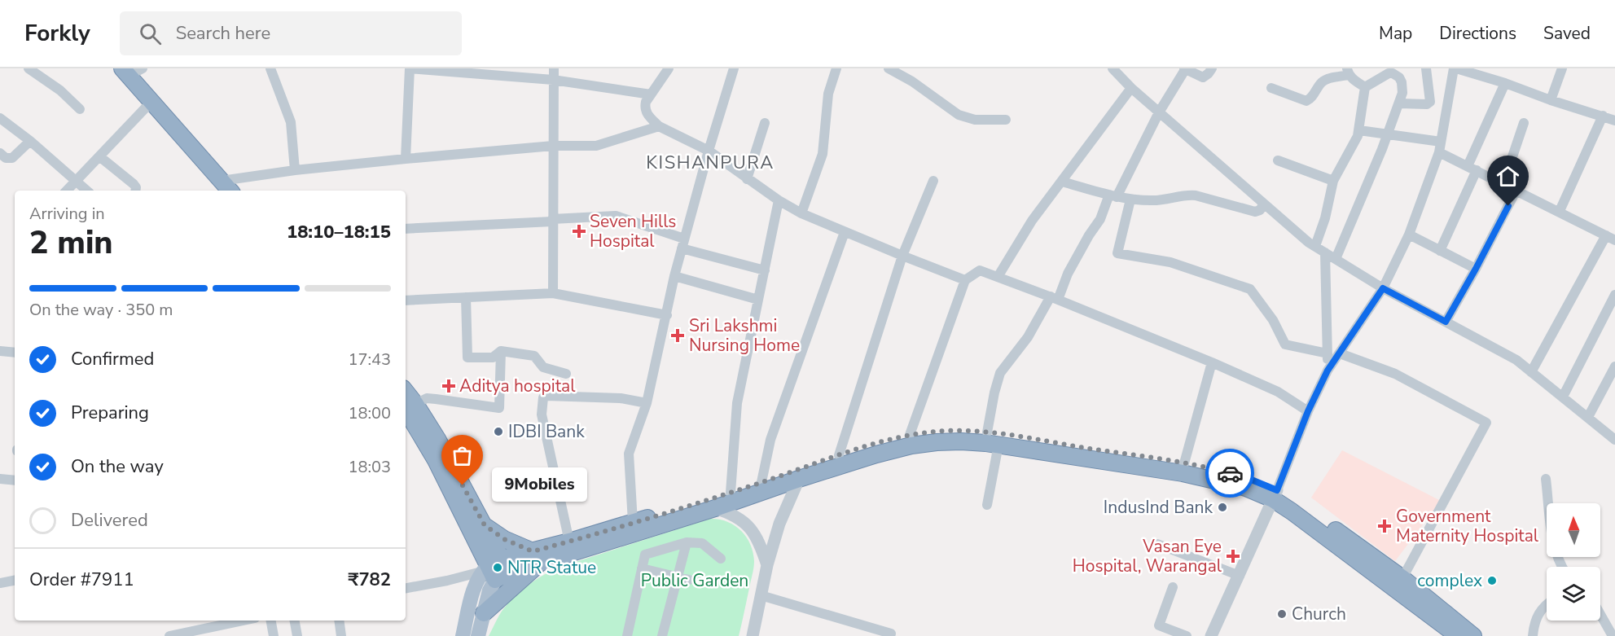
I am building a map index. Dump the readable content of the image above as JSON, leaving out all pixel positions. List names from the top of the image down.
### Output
{
  "districts": ["KISHANPURA"],
  "parks": ["Public Garden"],
  "places": {
    "health": [
      "Seven Hills Hospital",
      "Sri Lakshmi Nursing Home",
      "Aditya hospital",
      "Government Maternity Hospital",
      "Vasan Eye Hospital, Warangal"
    ],
    "other": [
      "IDBI Bank",
      "9Mobiles",
      "IndusInd Bank",
      "NTR Statue",
      "complex",
      "Church"
    ]
  },
  "north": "top",
  "page": {
    "header": "Forkly",
    "search": "Search here",
    "nav": ["Map", "Directions", "Saved"],
    "heading": ["2 min", "Arriving in", "18:10–18:15"],
    "panel": ["Order #7911", "₹782"],
    "bar": "On the way · 350 m",
    "list": [
      ["Confirmed", "17:43"],
      ["Preparing", "18:00"],
      ["On the way", "18:03"],
      "Delivered"
    ],
    "bubble": "9Mobiles"
  }
}
